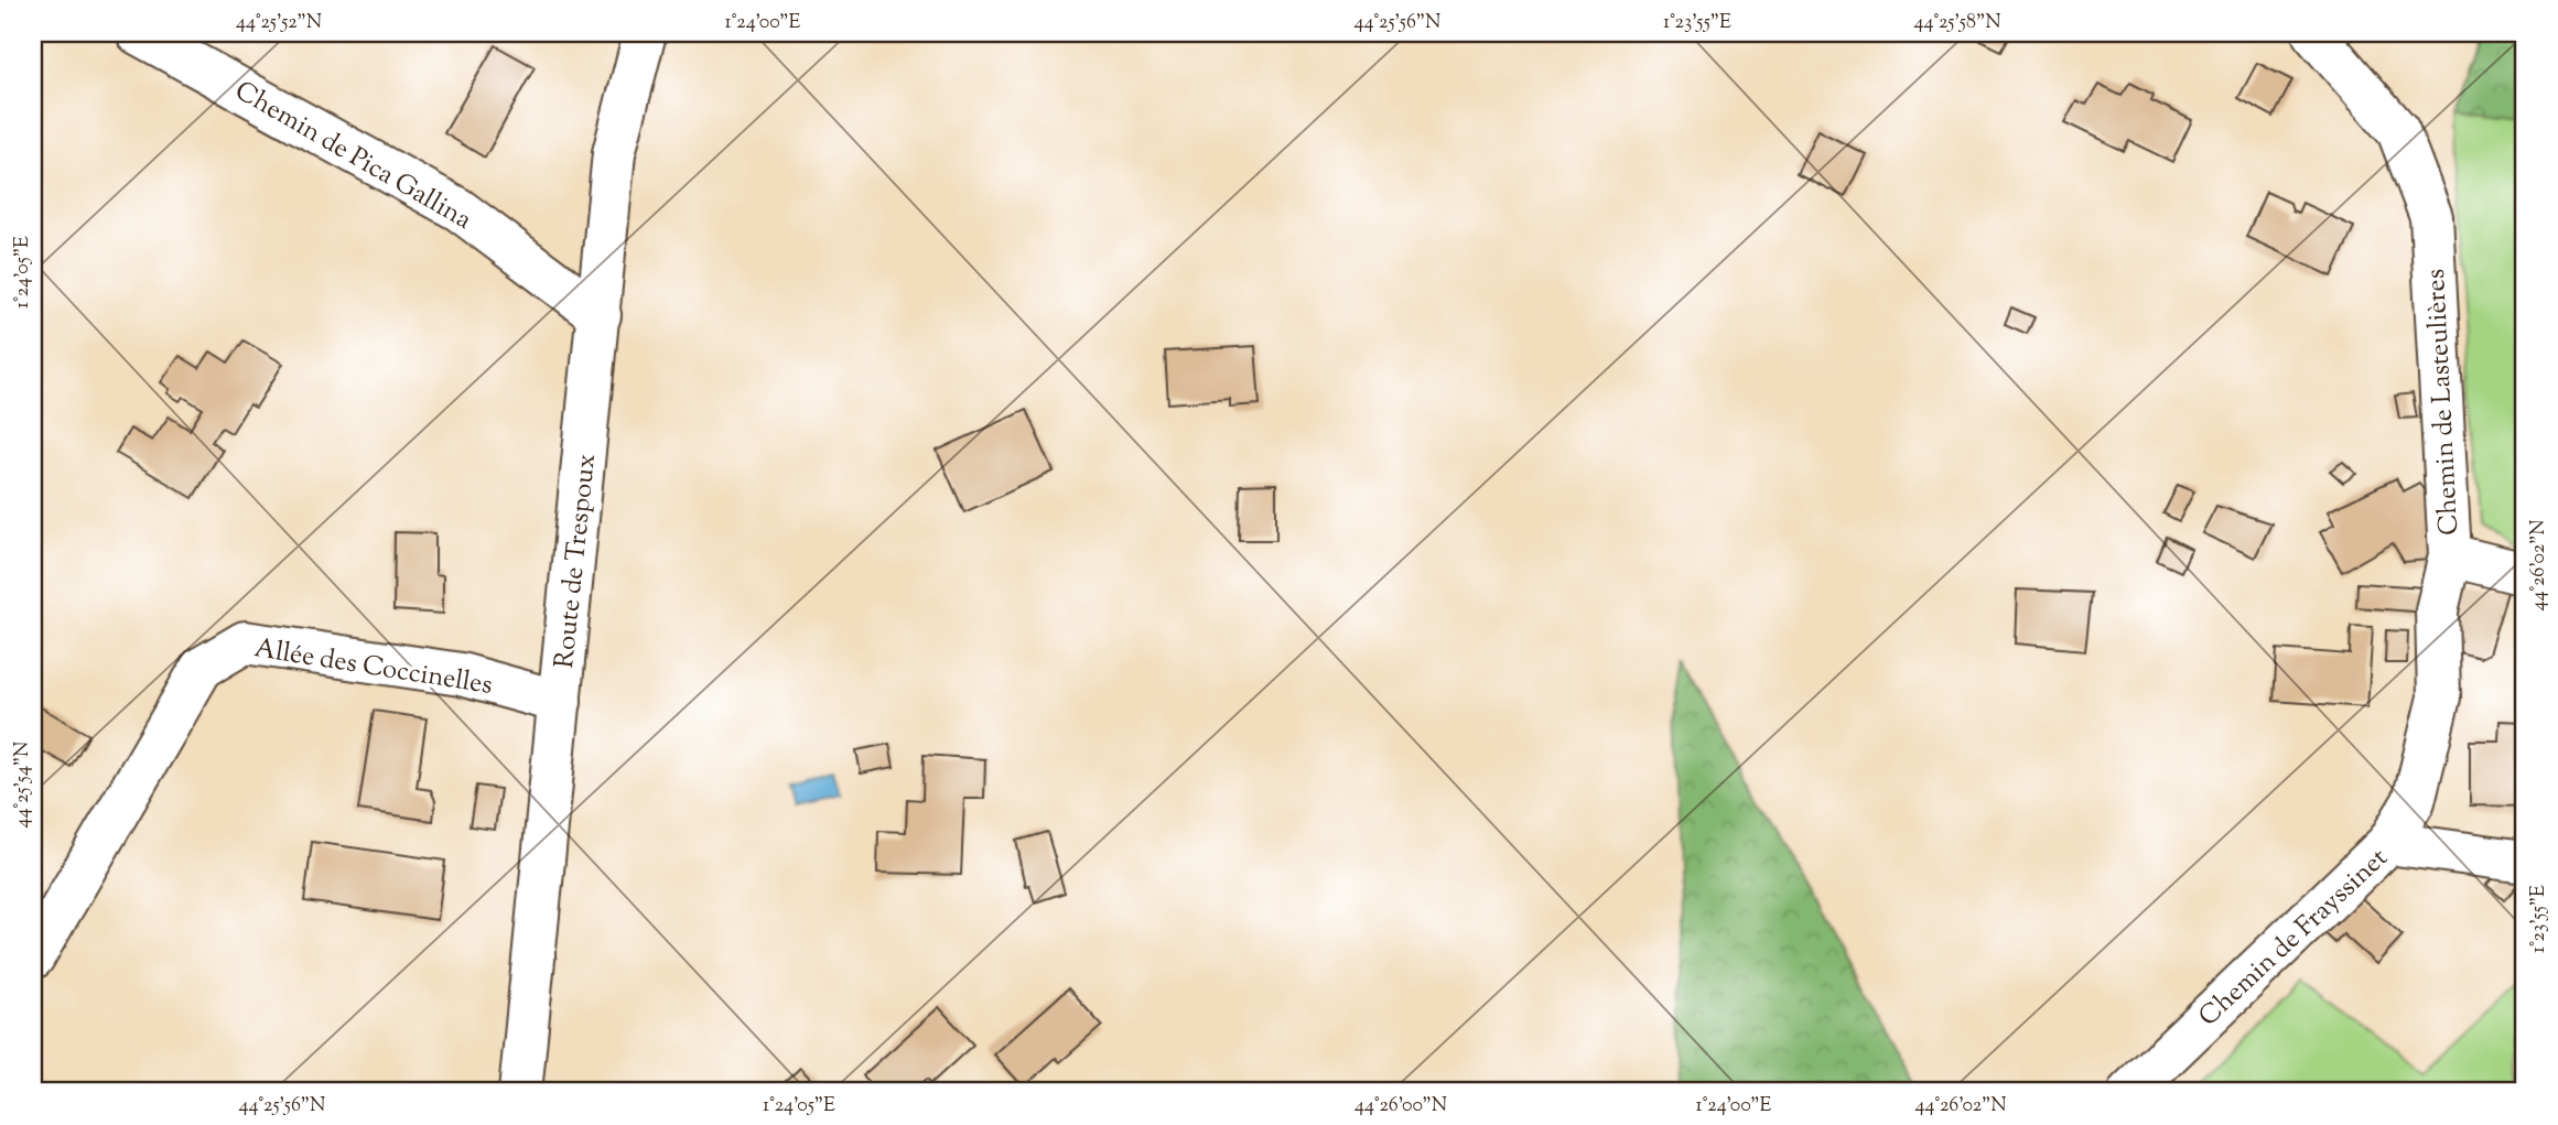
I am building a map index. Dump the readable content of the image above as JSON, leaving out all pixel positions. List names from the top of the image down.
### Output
{
  "streets": {
    "street": [
      "Chemin de Pica Gallina",
      "Chemin de Lasteulières",
      "Route de Trespoux",
      "Allée des Coccinelles",
      "Chemin de Frayssinet"
    ]
  },
  "crossings": [
    ["Chemin de Pica Gallina", "Route de Trespoux"],
    ["Chemin de Lasteulières", "Chemin de Frayssinet"],
    ["Route de Trespoux", "Allée des Coccinelles"]
  ],
  "coordinates": [
    "44°25'52\"N",
    "1°24'00\"E",
    "44°25'56\"N",
    "1°23'55\"E",
    "44°25'58\"N",
    "1°24'05\"E",
    "44°26'02\"N",
    "44°25'54\"N",
    "44°26'00\"N"
  ]
}
